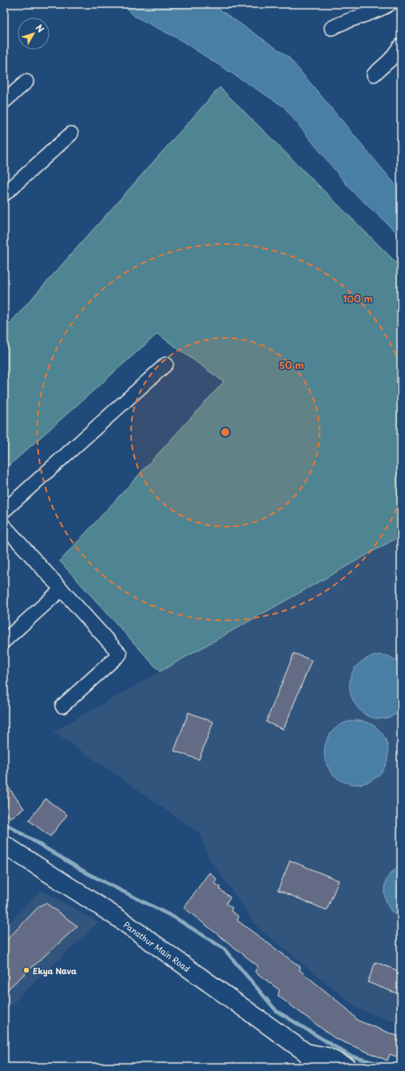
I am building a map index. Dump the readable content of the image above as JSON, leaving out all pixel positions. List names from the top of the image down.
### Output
{
  "streets": {
    "street": ["Panathur Main Road"]
  },
  "places": ["Ekya Nava"],
  "north": "top right",
  "rings": ["100 m", "50 m"]
}
